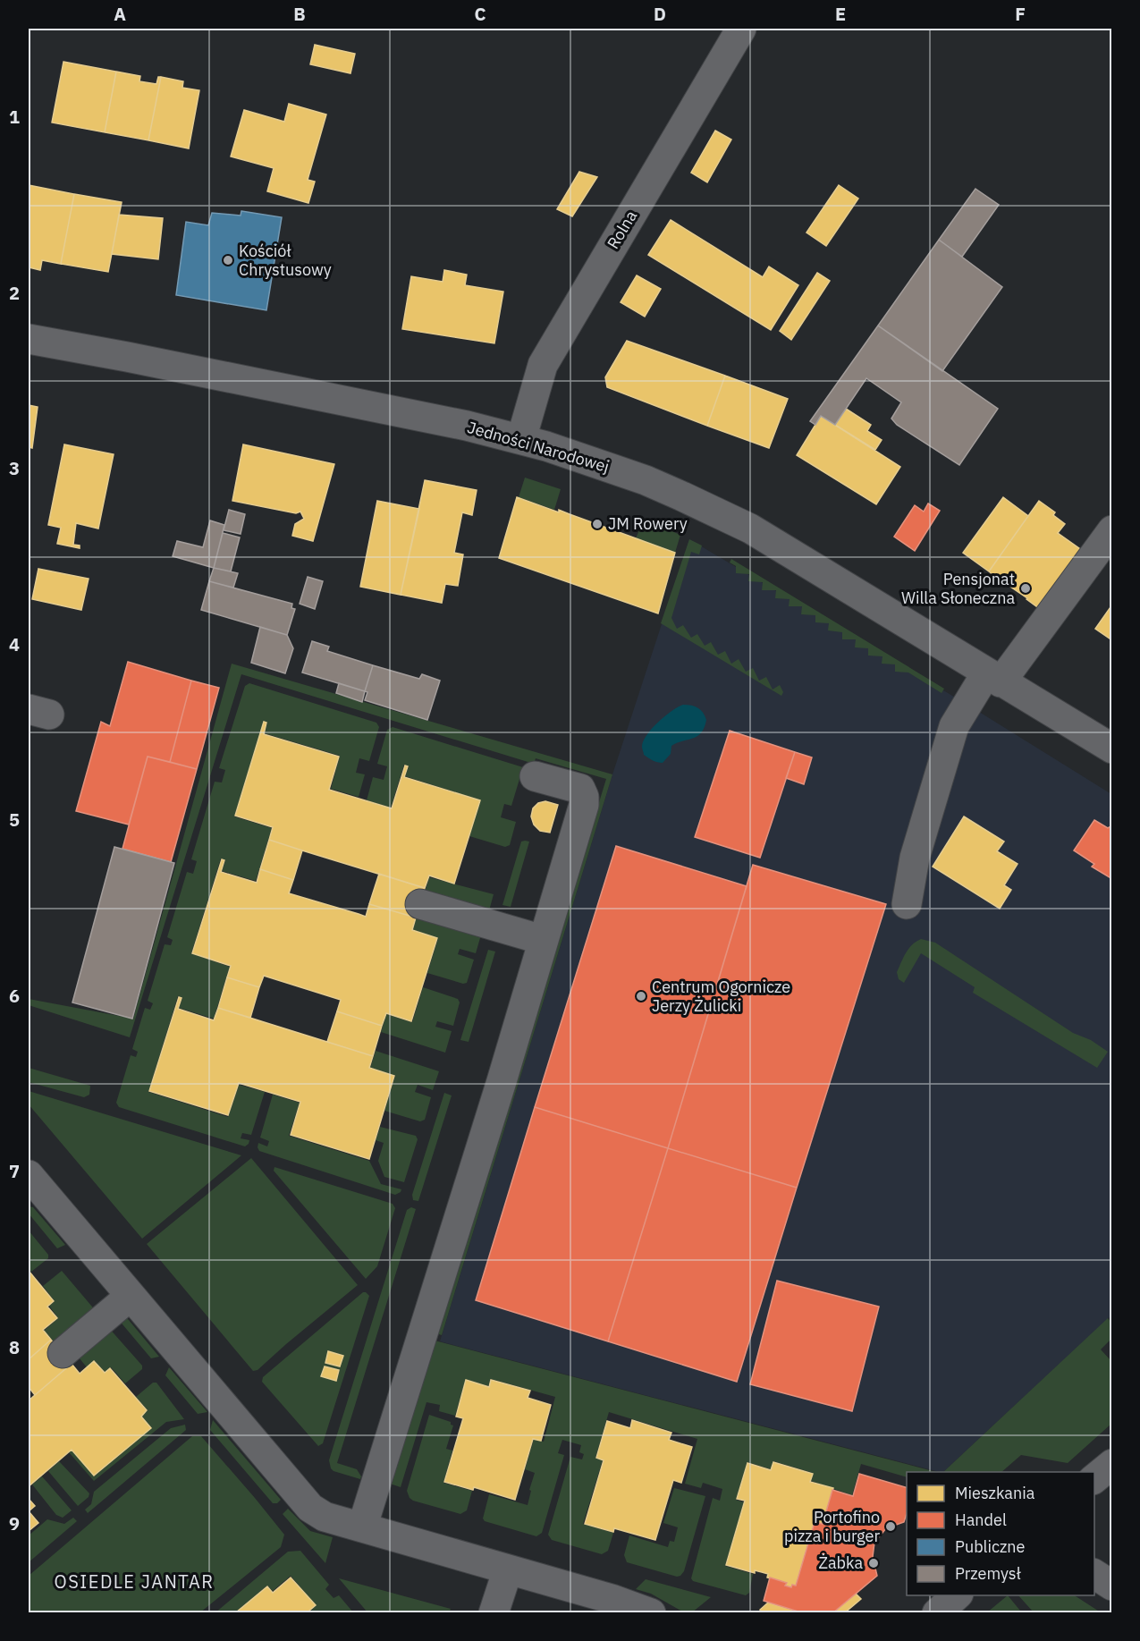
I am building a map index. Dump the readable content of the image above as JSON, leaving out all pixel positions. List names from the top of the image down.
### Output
{
  "streets": {
    "street": ["Rolna", "Jedności Narodowej"]
  },
  "crossings": [
    ["Rolna", "Jedności Narodowej"]
  ],
  "districts": ["OSIEDLE JANTAR"],
  "places": [
    "Kościół Chrystusowy",
    "JM Rowery",
    "Pensjonat Willa Słoneczna",
    "Centrum Ogornicze Jerzy Żulicki",
    "Portofino pizza i burger",
    "Żabka"
  ],
  "legend": [
    "Mieszkania",
    "Handel",
    "Publiczne",
    "Przemysł"
  ],
  "grid": {
    "columns": [
      "A",
      "B",
      "C",
      "D",
      "E",
      "F"
    ],
    "rows": [
      "1",
      "2",
      "3",
      "4",
      "5",
      "6",
      "7",
      "8",
      "9"
    ]
  }
}
